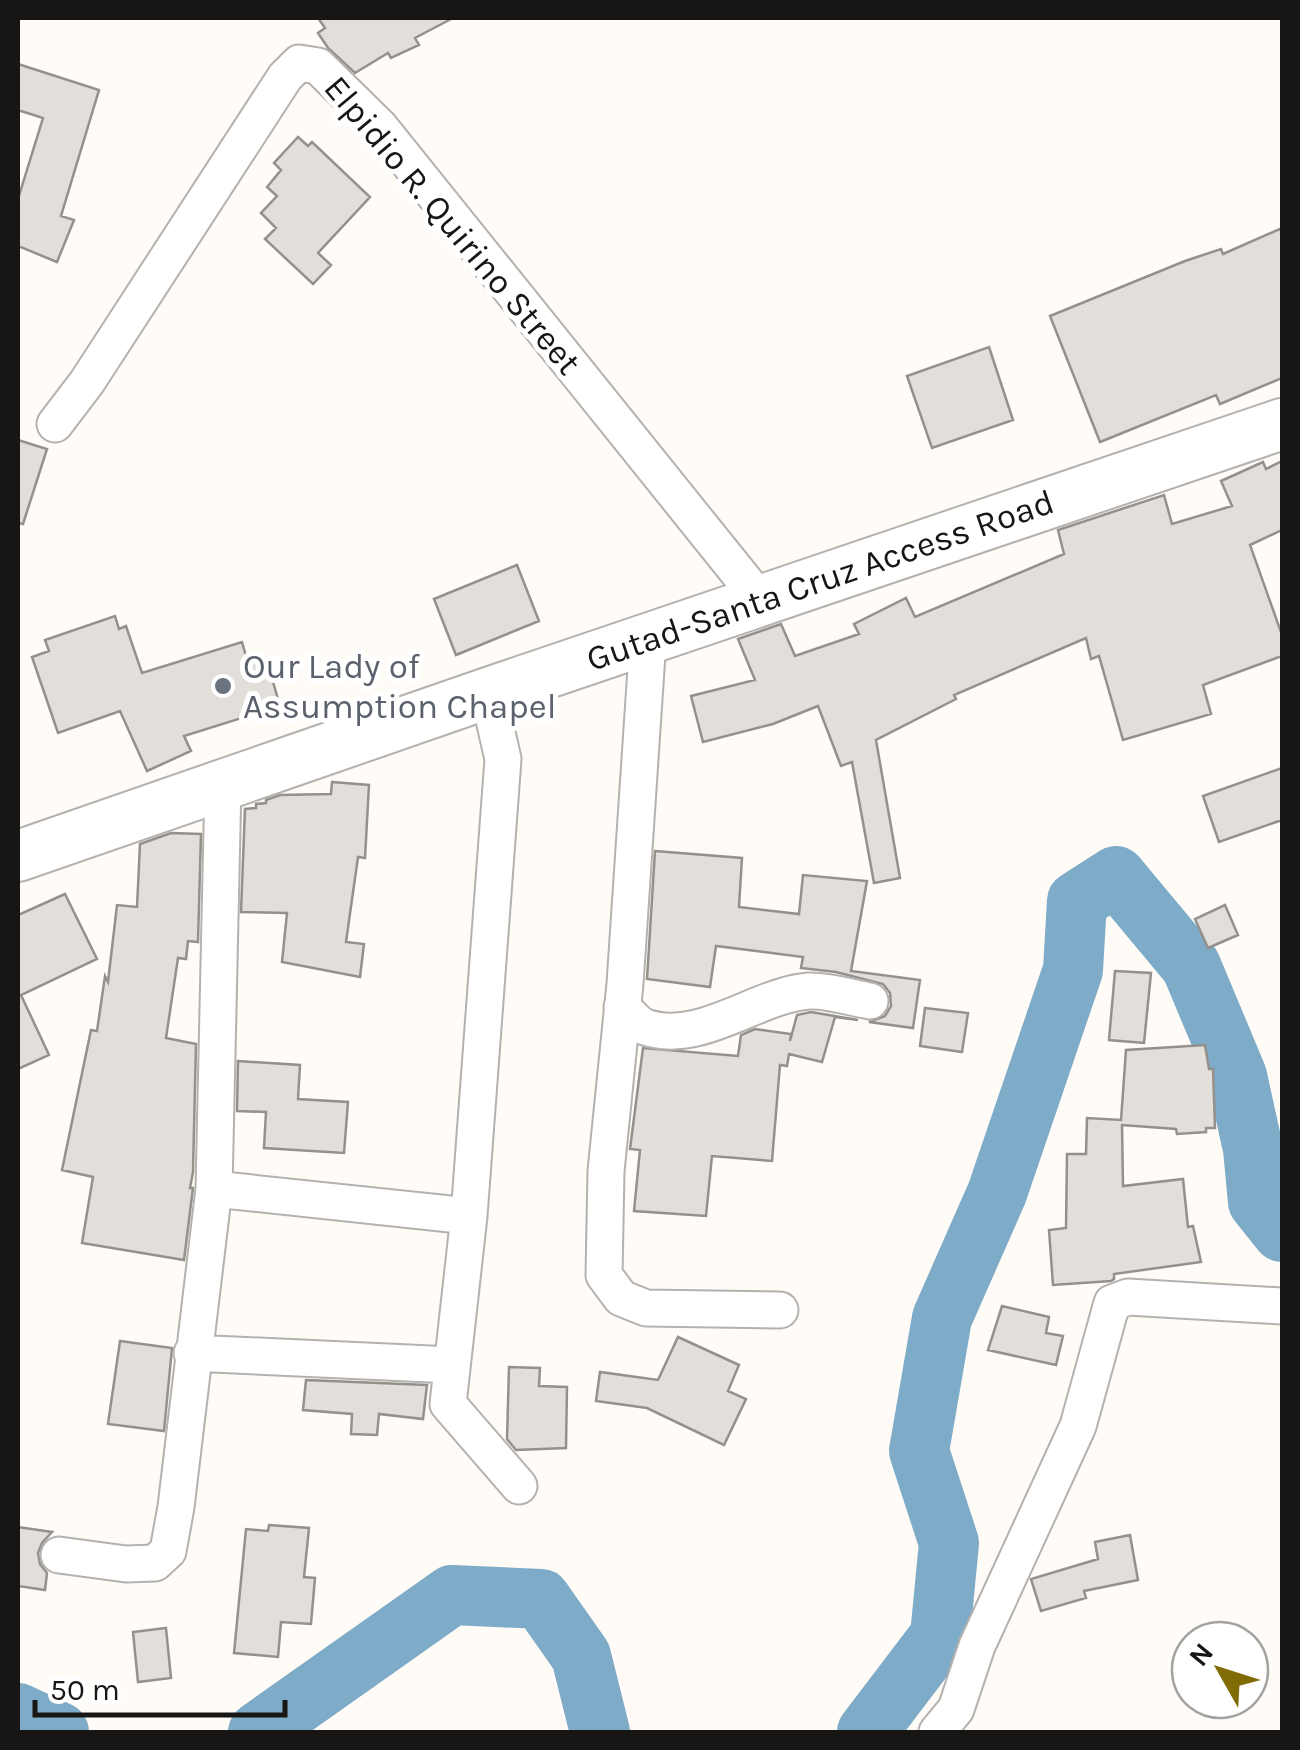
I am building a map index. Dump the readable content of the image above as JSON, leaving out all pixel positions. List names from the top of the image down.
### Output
{
  "streets": {
    "main road": ["Gutad-Santa Cruz Access Road"],
    "street": ["Elpidio R. Quirino Street"]
  },
  "crossings": [
    ["Elpidio R. Quirino Street", "Gutad-Santa Cruz Access Road"]
  ],
  "places": ["Our Lady of Assumption Chapel"],
  "scale_bar": "50 m",
  "north": "top left"
}
